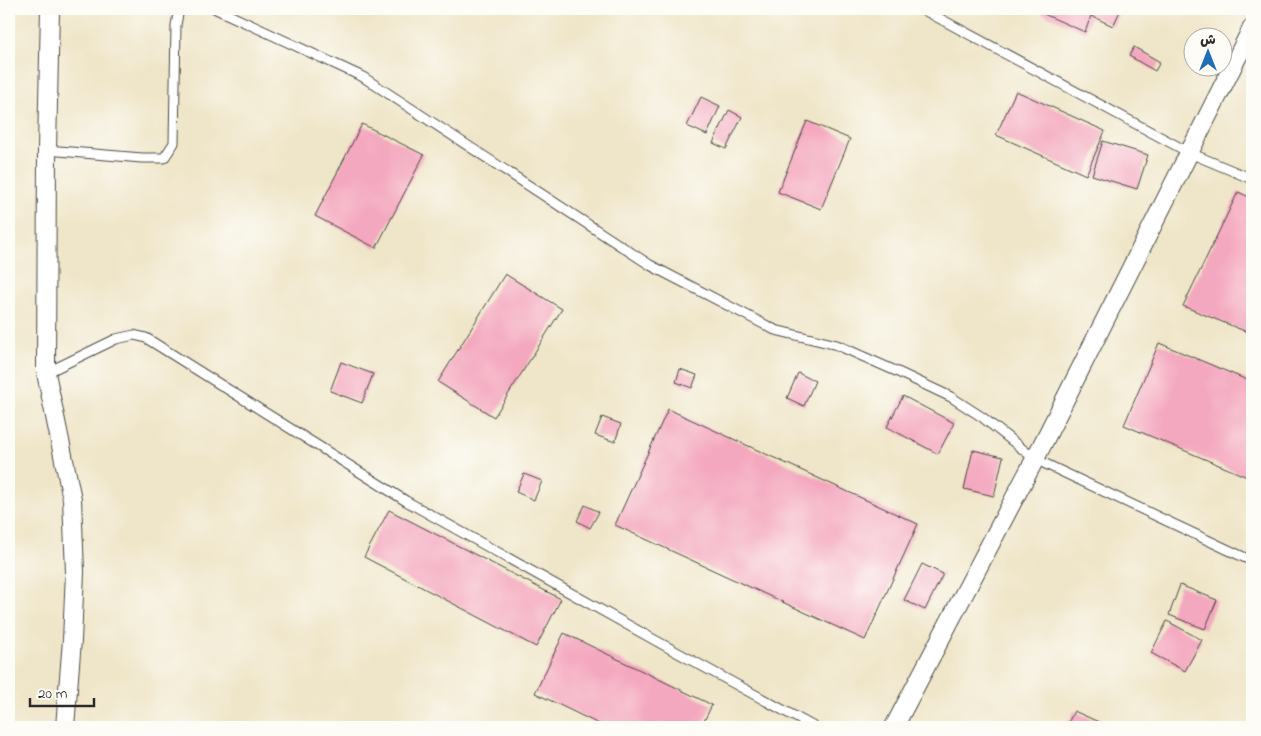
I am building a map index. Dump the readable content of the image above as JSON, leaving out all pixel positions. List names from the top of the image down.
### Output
{
  "scale_bar": "20 m",
  "north": "top"
}
